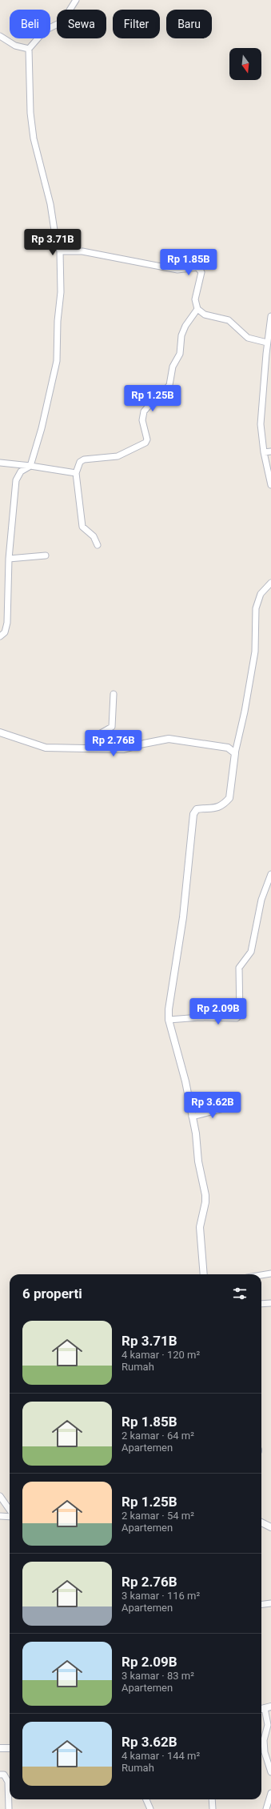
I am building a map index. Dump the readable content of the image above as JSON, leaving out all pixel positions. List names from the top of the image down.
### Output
{
  "north": "bottom",
  "page": {
    "chip": [
      "Beli",
      "Sewa",
      "Filter",
      "Baru"
    ],
    "price": [
      "Rp 3.71B",
      "Rp 1.85B",
      "Rp 1.25B",
      "Rp 2.76B",
      "Rp 2.09B",
      "Rp 3.62B"
    ],
    "heading": "6 properti",
    "list": [
      {
        "name": "Rp 3.71B",
        "note": "4 kamar · 120 m² · Rumah"
      },
      {
        "name": "Rp 1.85B",
        "note": "2 kamar · 64 m² · Apartemen"
      },
      {
        "name": "Rp 1.25B",
        "note": "2 kamar · 54 m² · Apartemen"
      },
      {
        "name": "Rp 2.76B",
        "note": "3 kamar · 116 m² · Apartemen"
      },
      {
        "name": "Rp 2.09B",
        "note": "3 kamar · 83 m² · Apartemen"
      },
      {
        "name": "Rp 3.62B",
        "note": "4 kamar · 144 m² · Rumah"
      }
    ]
  }
}
